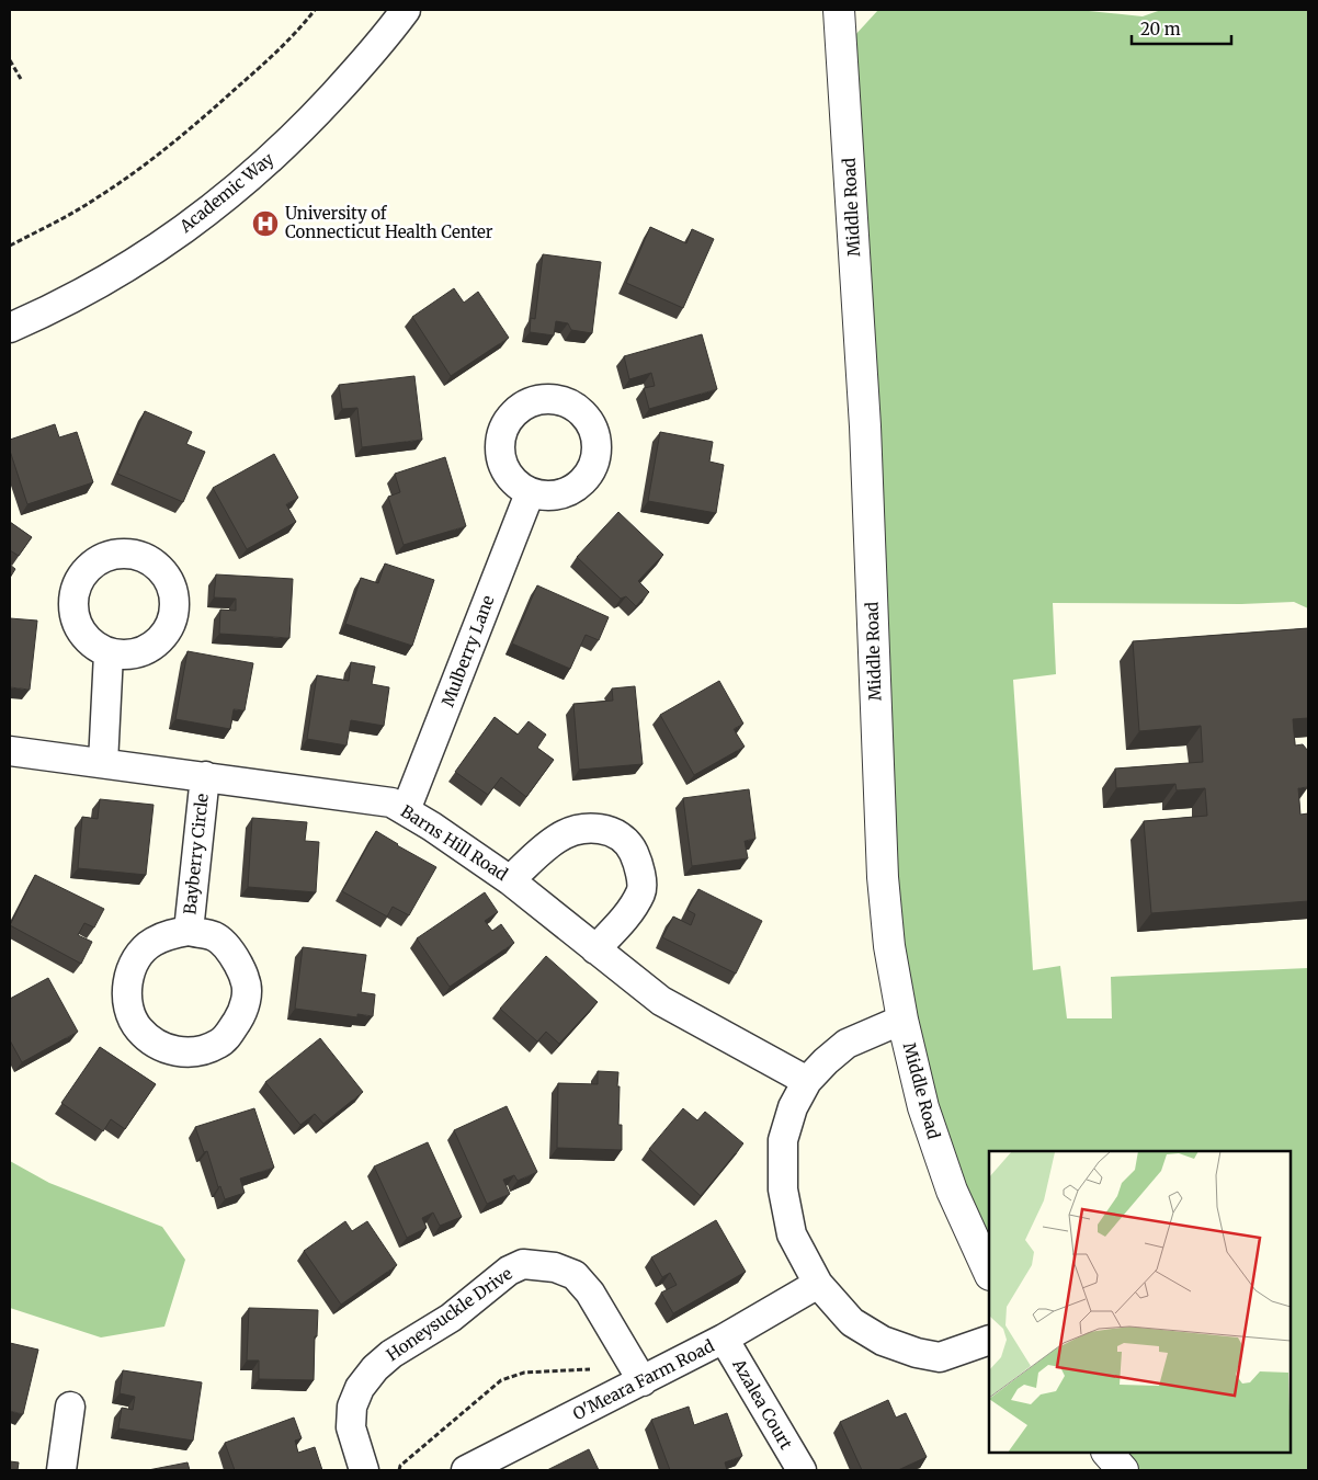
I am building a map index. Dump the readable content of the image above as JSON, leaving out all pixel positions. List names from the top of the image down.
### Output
{
  "streets": {
    "street": [
      "Academic Way",
      "Middle Road",
      "Mulberry Lane",
      "Barns Hill Road",
      "Bayberry Circle",
      "Honeysuckle Drive",
      "O'Meara Farm Road",
      "Azalea Court"
    ]
  },
  "crossings": [
    ["Mulberry Lane", "Barns Hill Road"],
    ["Barns Hill Road", "Bayberry Circle"],
    ["Honeysuckle Drive", "O'Meara Farm Road"],
    ["O'Meara Farm Road", "Azalea Court"]
  ],
  "places": {
    "hospital": ["University of Connecticut Health Center"]
  },
  "scale_bar": "20 m"
}
